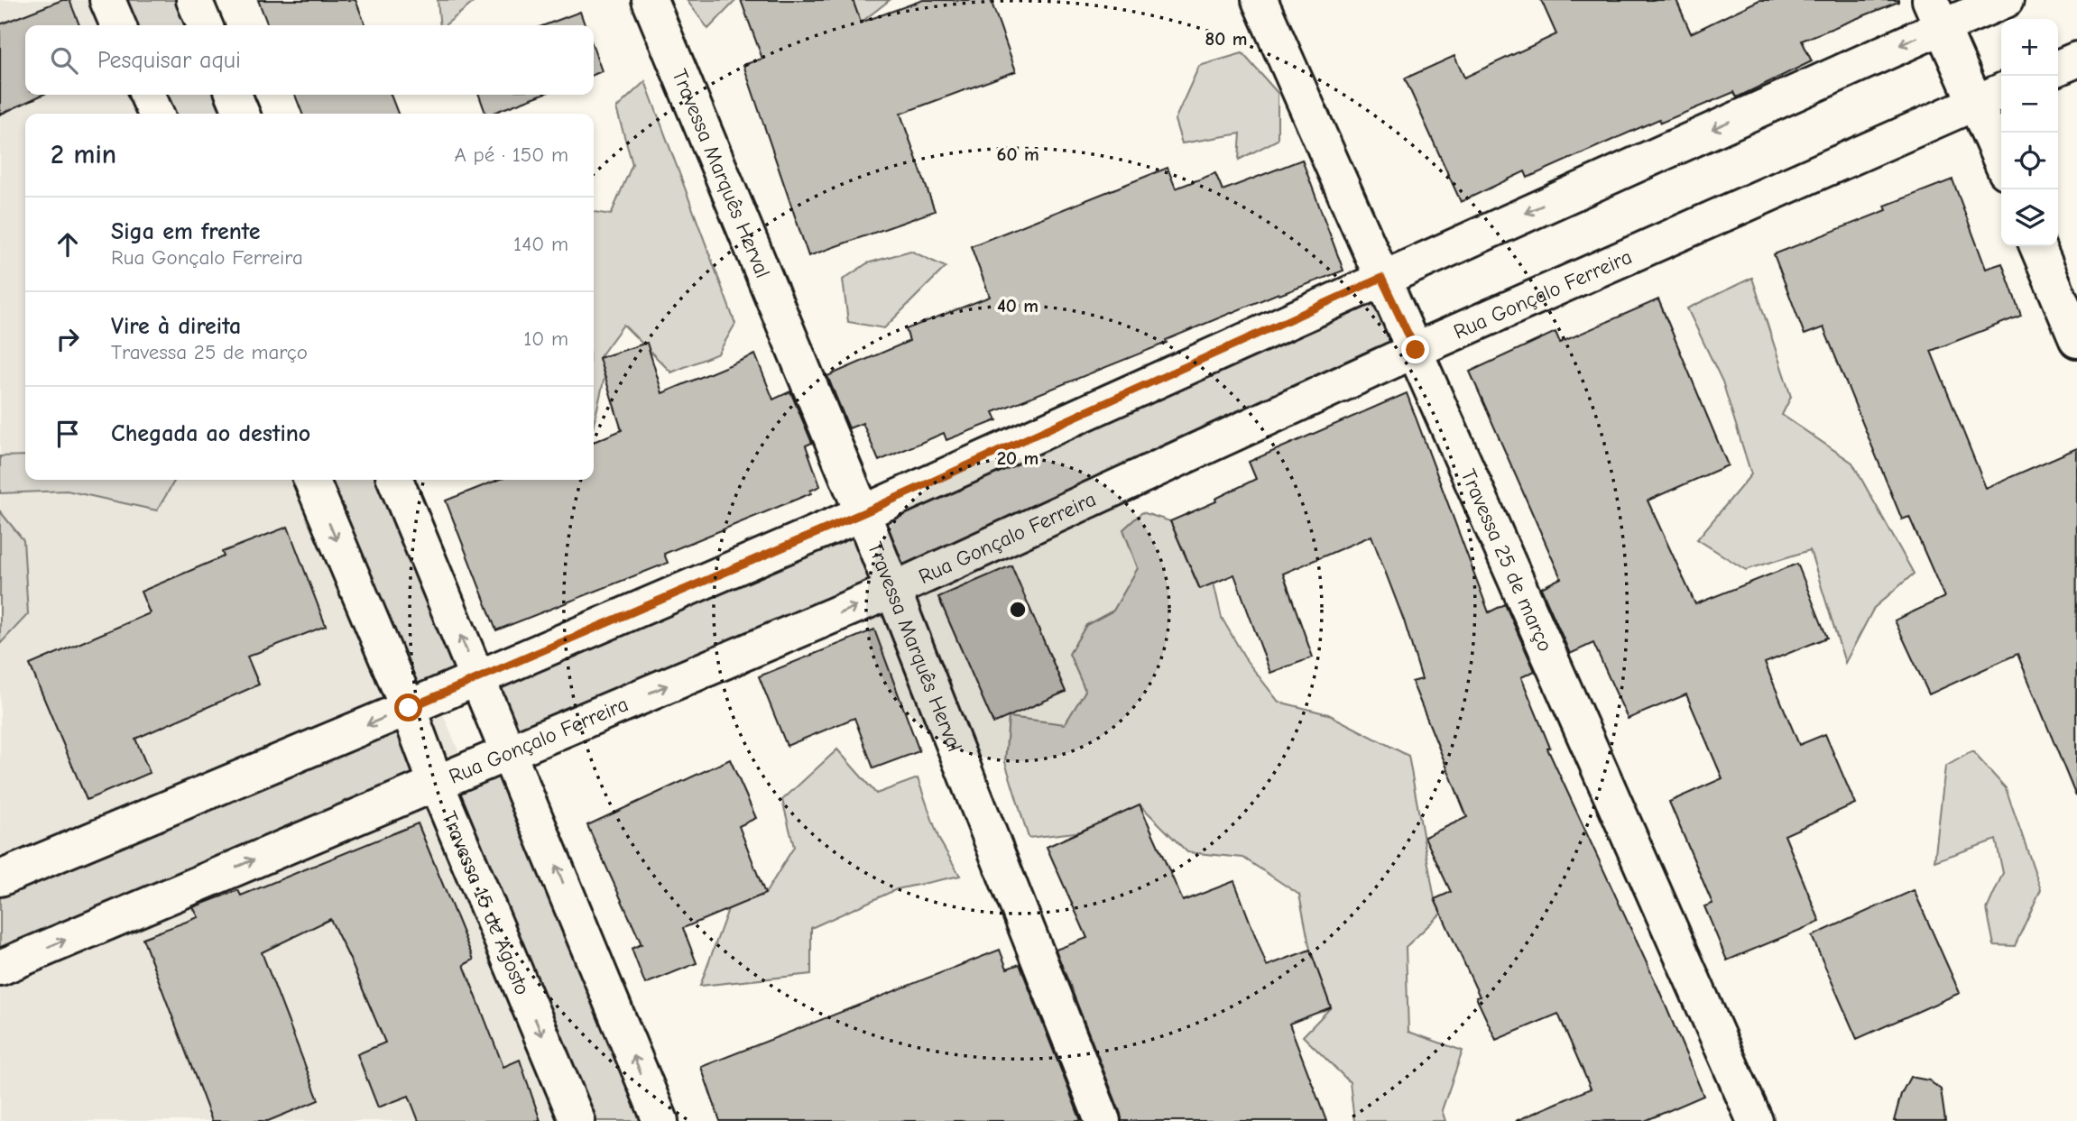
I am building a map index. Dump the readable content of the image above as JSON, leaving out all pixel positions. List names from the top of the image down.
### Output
{
  "streets": {
    "street": [
      "Travessa Marquês Herval",
      "Rua Gonçalo Ferreira",
      "Travessa 25 de março",
      "Travessa 15 de Agosto"
    ]
  },
  "crossings": [
    ["Travessa Marquês Herval", "Rua Gonçalo Ferreira"],
    ["Rua Gonçalo Ferreira", "Travessa 25 de março"],
    ["Rua Gonçalo Ferreira", "Travessa 15 de Agosto"]
  ],
  "page": {
    "map_buttons": ["+", "−"],
    "search": "Pesquisar aqui",
    "heading": ["2 min", "A pé · 150 m"],
    "list": [
      ["Siga em frente", "Rua Gonçalo Ferreira", "140 m"],
      ["Vire à direita", "Travessa 25 de março", "10 m"],
      "Chegada ao destino"
    ]
  },
  "rings": [
    "80 m",
    "60 m",
    "40 m",
    "20 m"
  ]
}
